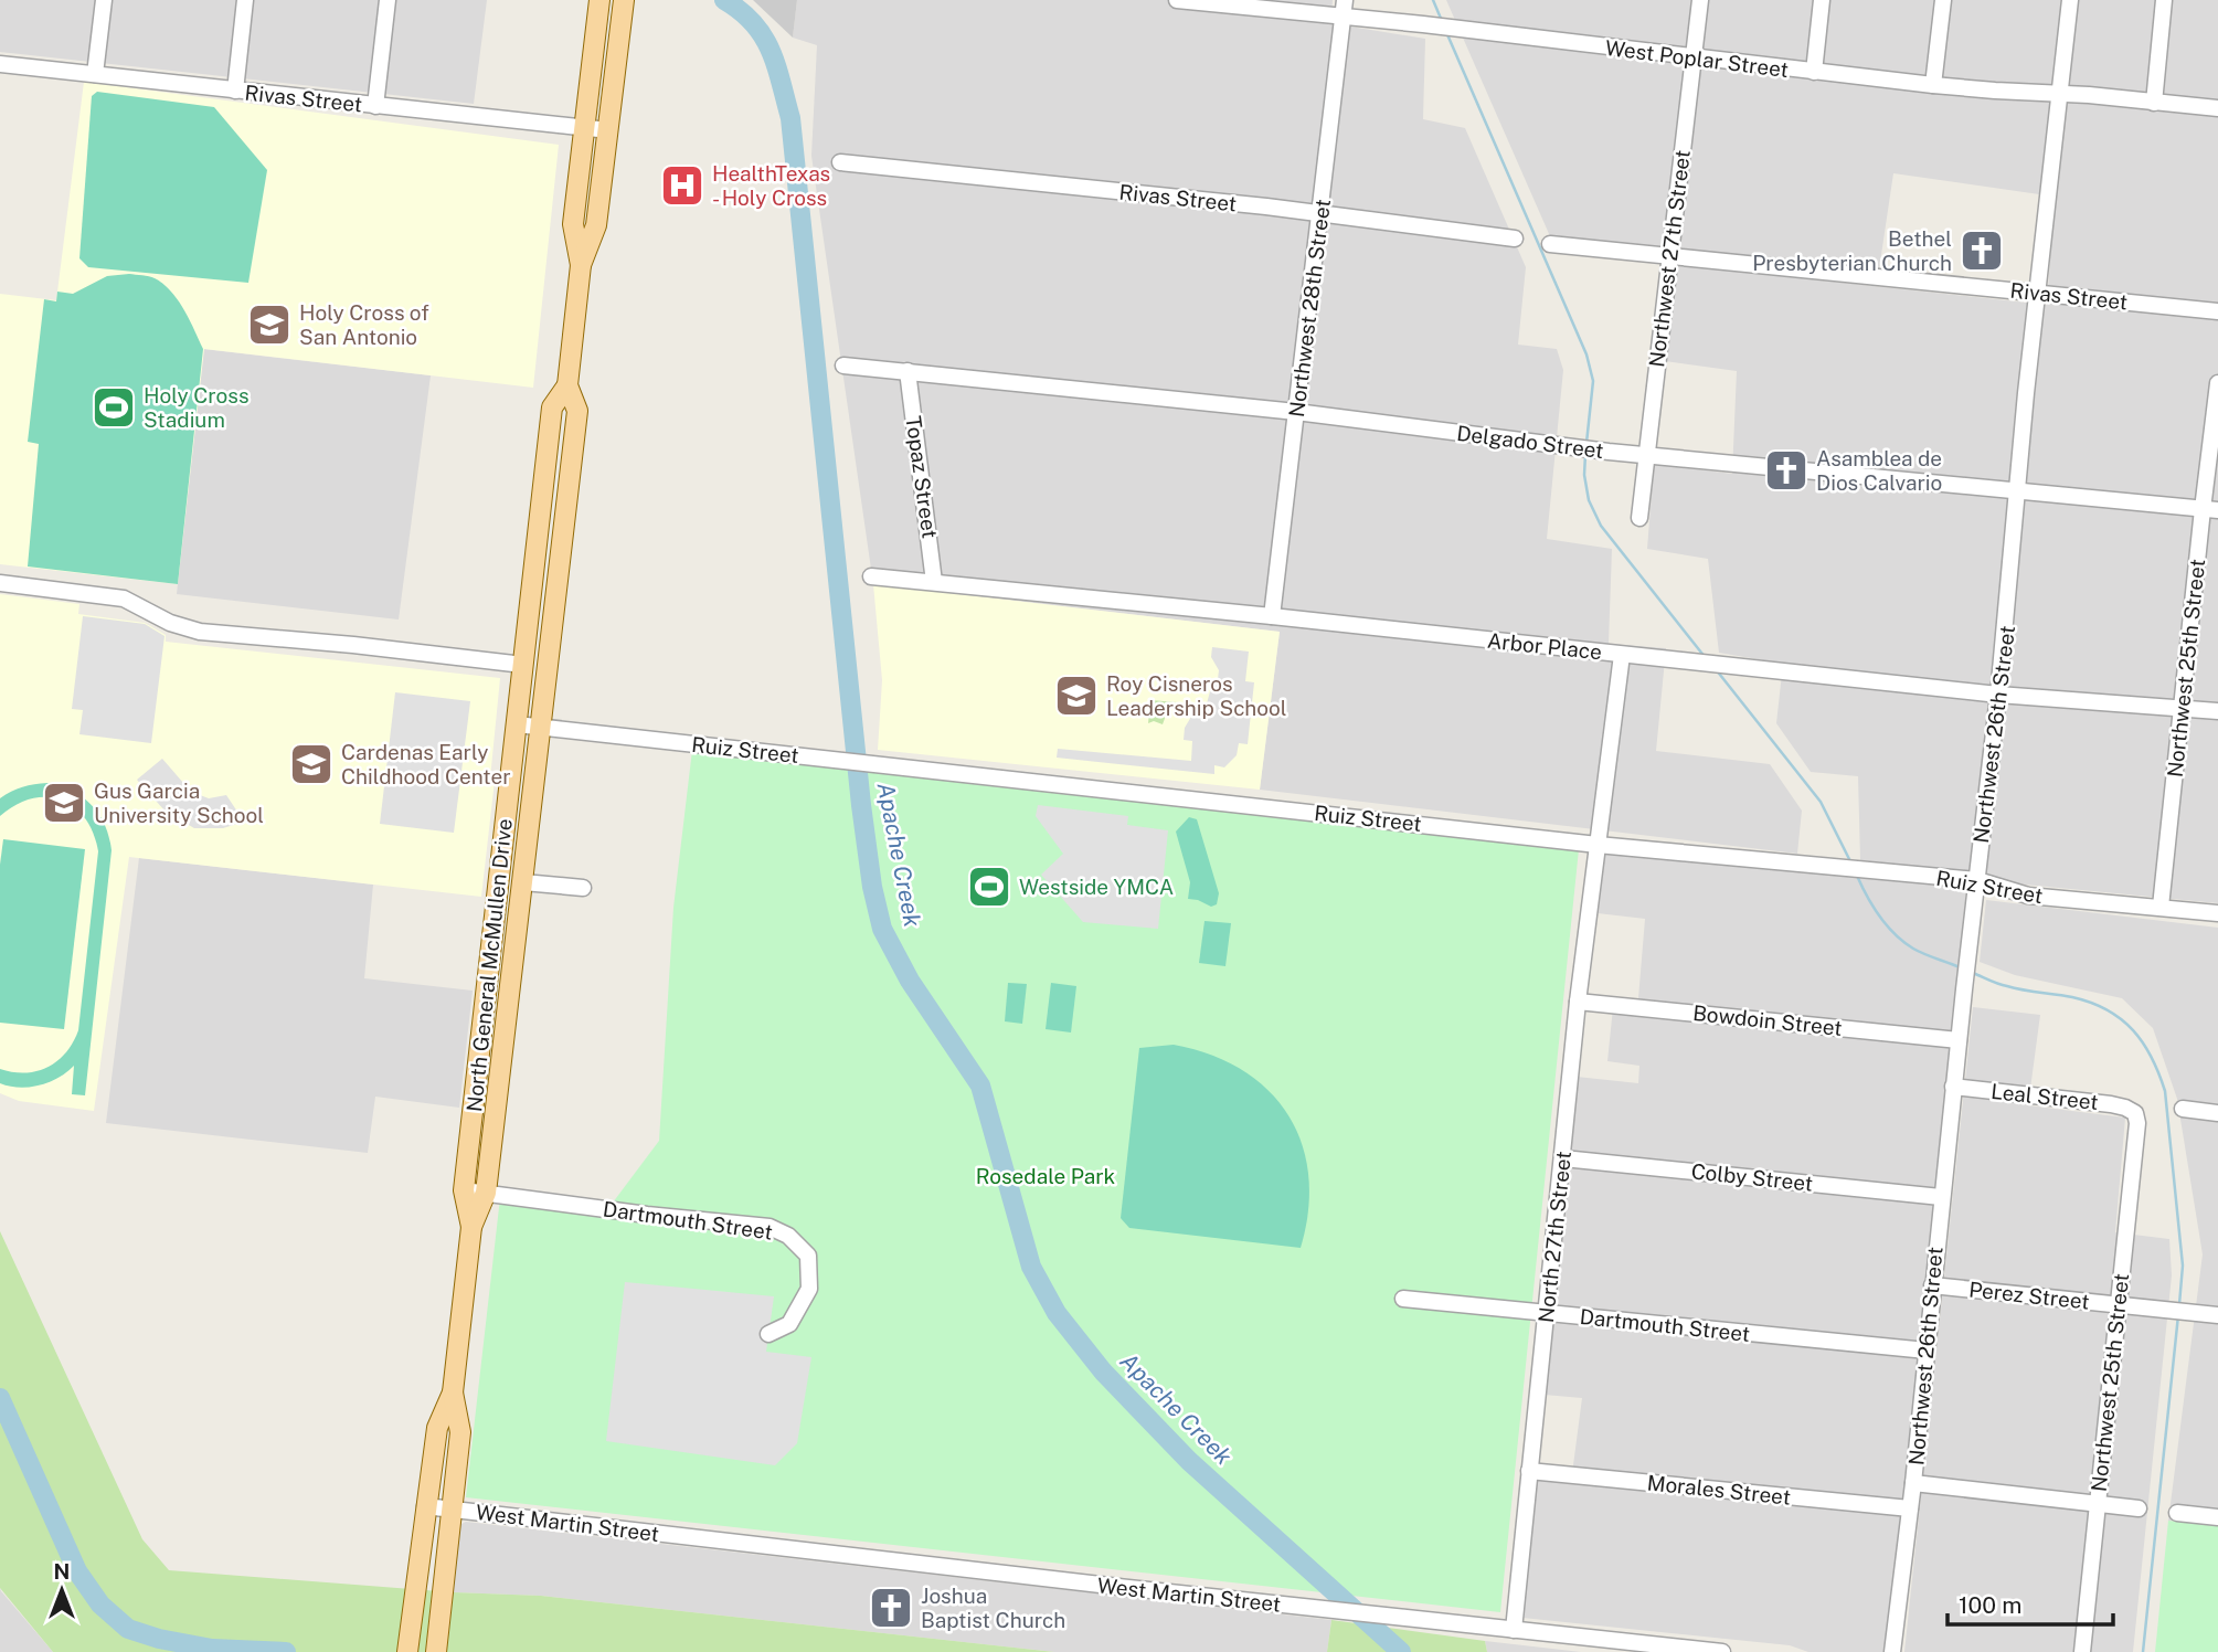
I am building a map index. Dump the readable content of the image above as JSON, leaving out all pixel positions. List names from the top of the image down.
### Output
{
  "streets": {
    "main road": ["North General McMullen Drive"],
    "street": [
      "West Poplar Street",
      "Rivas Street",
      "Northwest 27th Street",
      "Northwest 28th Street",
      "Delgado Street",
      "Topaz Street",
      "Arbor Place",
      "Northwest 25th Street",
      "Northwest 26th Street",
      "Ruiz Street",
      "Bowdoin Street",
      "Leal Street",
      "Colby Street",
      "Dartmouth Street",
      "North 27th Street",
      "Perez Street",
      "Morales Street",
      "West Martin Street"
    ]
  },
  "crossings": [
    ["West Poplar Street", "Northwest 27th Street"],
    ["West Poplar Street", "Northwest 28th Street"],
    ["West Poplar Street", "Northwest 26th Street"],
    ["Rivas Street", "Northwest 27th Street"],
    ["Rivas Street", "Northwest 28th Street"],
    ["Rivas Street", "Northwest 26th Street"],
    ["Rivas Street", "North General McMullen Drive"],
    ["Northwest 27th Street", "Delgado Street"],
    ["Northwest 28th Street", "Delgado Street"],
    ["Northwest 28th Street", "Arbor Place"],
    ["Delgado Street", "Topaz Street"],
    ["Delgado Street", "Northwest 25th Street"],
    ["Delgado Street", "Northwest 26th Street"],
    ["Topaz Street", "Arbor Place"],
    ["Arbor Place", "Northwest 25th Street"],
    ["Arbor Place", "Northwest 26th Street"],
    ["Northwest 25th Street", "Ruiz Street"],
    ["Northwest 25th Street", "Leal Street"],
    ["Northwest 25th Street", "Perez Street"],
    ["Northwest 26th Street", "Ruiz Street"],
    ["Northwest 26th Street", "Bowdoin Street"],
    ["Northwest 26th Street", "Leal Street"],
    ["Northwest 26th Street", "Colby Street"],
    ["Northwest 26th Street", "Dartmouth Street"],
    ["Northwest 26th Street", "Perez Street"],
    ["Northwest 26th Street", "Morales Street"],
    ["Ruiz Street", "North General McMullen Drive"],
    ["Ruiz Street", "North 27th Street"],
    ["North General McMullen Drive", "Dartmouth Street"],
    ["North General McMullen Drive", "West Martin Street"],
    ["Bowdoin Street", "North 27th Street"],
    ["Colby Street", "North 27th Street"],
    ["Dartmouth Street", "North 27th Street"],
    ["North 27th Street", "Morales Street"],
    ["North 27th Street", "West Martin Street"]
  ],
  "water": ["Apache Creek"],
  "parks": ["Rosedale Park"],
  "places": {
    "hospital": ["HealthTexas - Holy Cross"],
    "church": ["Bethel Presbyterian Church", "Asamblea de Dios Calvario", "Joshua Baptist Church"],
    "school or university": [
      "Holy Cross of San Antonio",
      "Roy Cisneros Leadership School",
      "Cardenas Early Childhood Center",
      "Gus Garcia University School"
    ],
    "sports": ["Holy Cross Stadium", "Westside YMCA"]
  },
  "scale_bar": "100 m",
  "north": "top"
}
